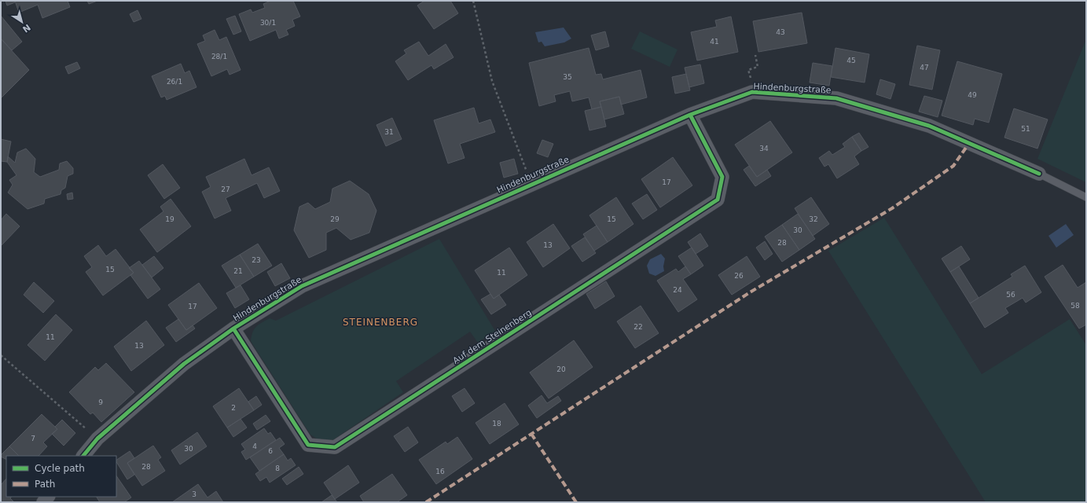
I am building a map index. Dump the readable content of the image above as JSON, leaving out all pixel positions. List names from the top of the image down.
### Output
{
  "streets": {
    "street": ["Hindenburgstraße", "Auf dem Steinenberg"]
  },
  "crossings": [
    ["Hindenburgstraße", "Auf dem Steinenberg"]
  ],
  "districts": ["STEINENBERG"],
  "house_numbers": [
    "30/1",
    "43",
    "41",
    "28/1",
    "45",
    "47",
    "35",
    "26/1",
    "49",
    "51",
    "31",
    "34",
    "17",
    "27",
    "19",
    "29",
    "15",
    "32",
    "30",
    "28",
    "13",
    "23",
    "15",
    "21",
    "11",
    "26",
    "24",
    "56",
    "58",
    "17",
    "22",
    "11",
    "13",
    "20",
    "9",
    "2",
    "18",
    "7",
    "4",
    "30",
    "6",
    "28",
    "8",
    "16",
    "3"
  ],
  "legend": ["Cycle path", "Path"],
  "north": "bottom right"
}
